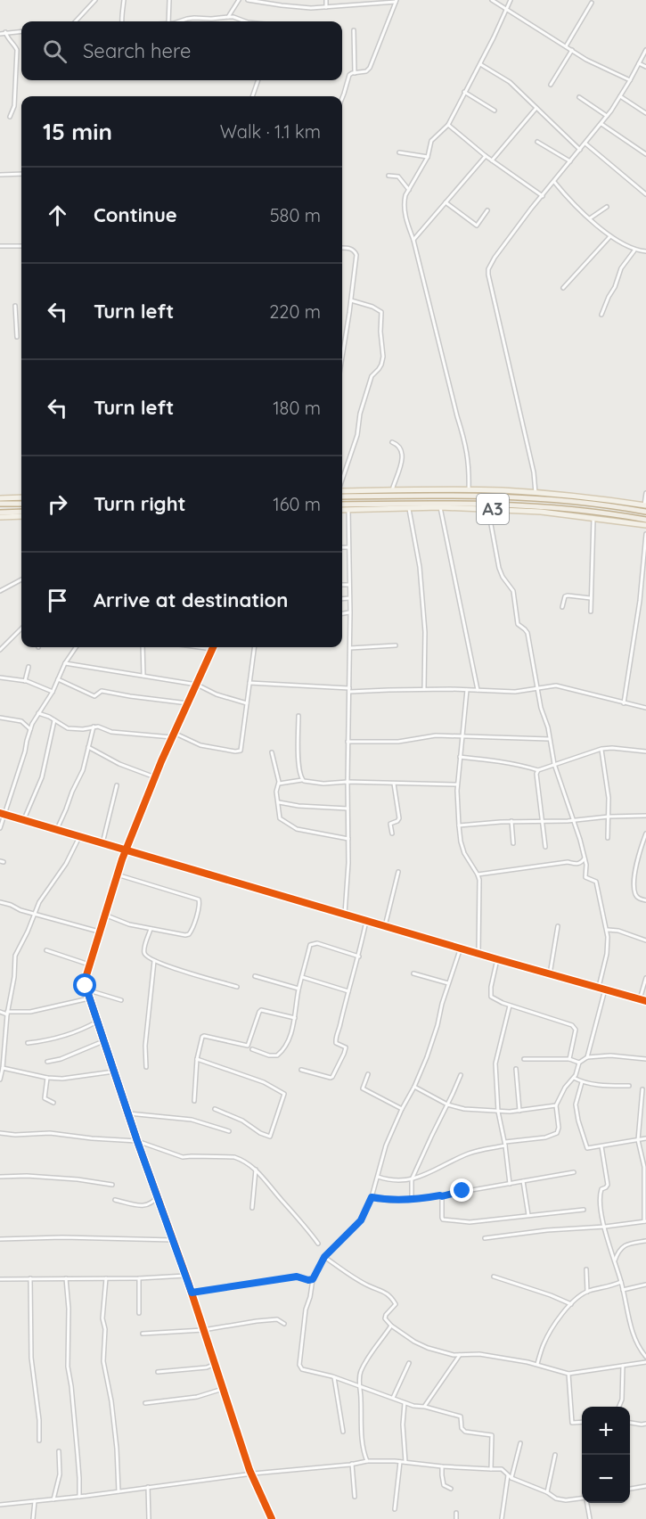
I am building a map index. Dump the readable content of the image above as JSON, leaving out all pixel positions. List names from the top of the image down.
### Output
{
  "streets": {
    "highway": ["A3"]
  },
  "page": {
    "search": "Search here",
    "heading": ["15 min", "Walk · 1.1 km"],
    "list": [
      ["Continue", "580 m"],
      ["Turn left", "220 m"],
      ["Turn left", "180 m"],
      ["Turn right", "160 m"],
      "Arrive at destination"
    ],
    "map_buttons": ["+", "−"]
  }
}
